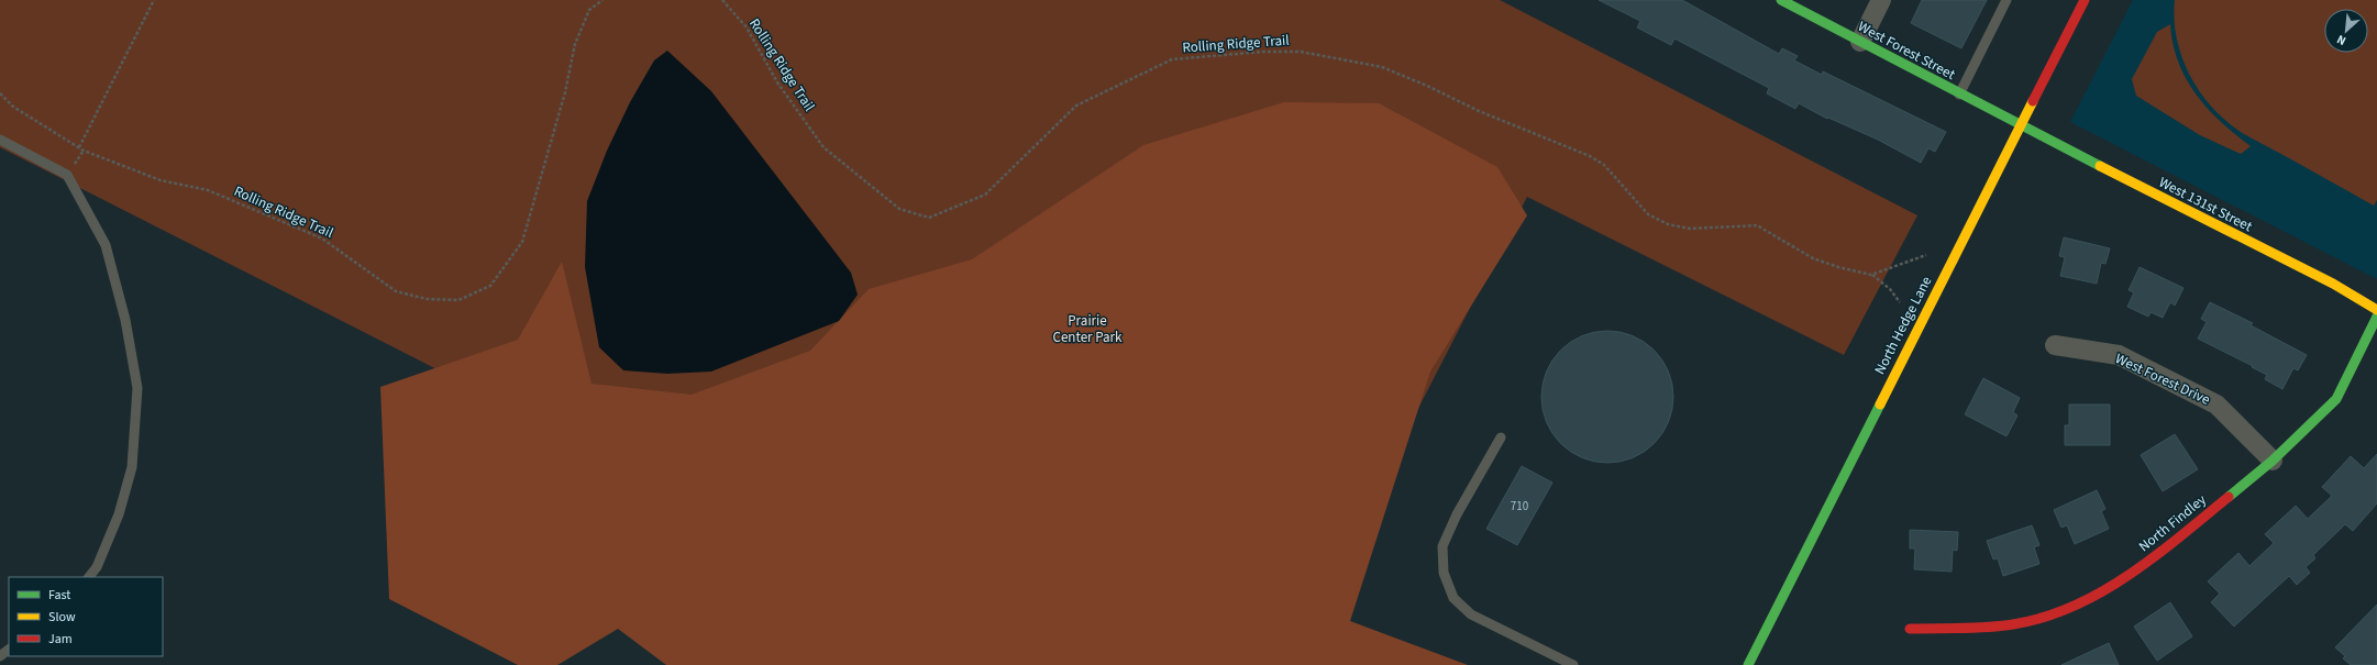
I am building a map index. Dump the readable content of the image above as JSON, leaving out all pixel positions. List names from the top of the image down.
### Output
{
  "streets": {
    "street": [
      "West Forest Street",
      "West 131st Street",
      "North Hedge Lane",
      "West Forest Drive",
      "North Findley"
    ],
    "path": ["Rolling Ridge Trail"]
  },
  "crossings": [
    ["West Forest Street", "West 131st Street"],
    ["West Forest Street", "North Hedge Lane"],
    ["West 131st Street", "North Hedge Lane"],
    ["West Forest Drive", "North Findley"]
  ],
  "parks": ["Prairie Center Park"],
  "house_numbers": ["710"],
  "legend": ["Fast", "Slow", "Jam"],
  "north": "bottom left"
}
